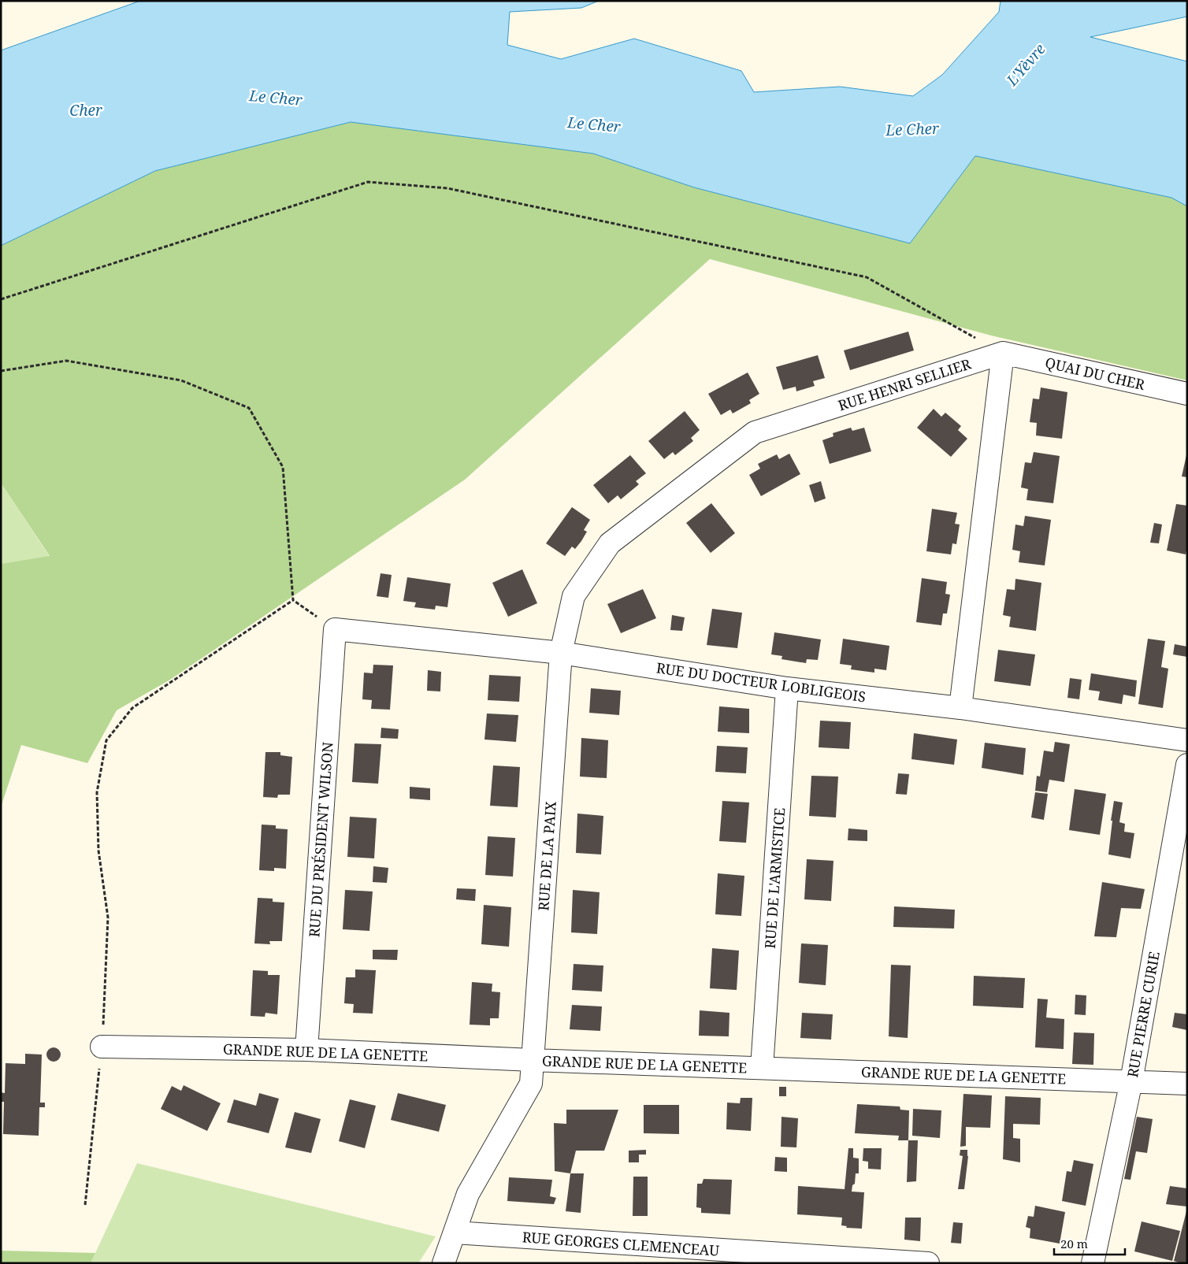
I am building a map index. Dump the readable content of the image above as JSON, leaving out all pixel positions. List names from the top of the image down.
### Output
{
  "streets": {
    "street": [
      "QUAI DU CHER",
      "RUE HENRI SELLIER",
      "RUE DU DOCTEUR LOBLIGEOIS",
      "RUE DU PRÉSIDENT WILSON",
      "RUE DE LA PAIX",
      "RUE DE L'ARMISTICE",
      "RUE PIERRE CURIE",
      "GRANDE RUE DE LA GENETTE",
      "RUE GEORGES CLEMENCEAU"
    ]
  },
  "crossings": [
    ["QUAI DU CHER", "RUE HENRI SELLIER"],
    ["RUE HENRI SELLIER", "RUE DU DOCTEUR LOBLIGEOIS"],
    ["RUE HENRI SELLIER", "RUE DE LA PAIX"],
    ["RUE DU DOCTEUR LOBLIGEOIS", "RUE DU PRÉSIDENT WILSON"],
    ["RUE DU DOCTEUR LOBLIGEOIS", "RUE DE LA PAIX"],
    ["RUE DU DOCTEUR LOBLIGEOIS", "RUE DE L'ARMISTICE"],
    ["RUE DU PRÉSIDENT WILSON", "GRANDE RUE DE LA GENETTE"],
    ["RUE DE LA PAIX", "GRANDE RUE DE LA GENETTE"],
    ["RUE DE LA PAIX", "RUE GEORGES CLEMENCEAU"],
    ["RUE DE L'ARMISTICE", "GRANDE RUE DE LA GENETTE"],
    ["RUE PIERRE CURIE", "GRANDE RUE DE LA GENETTE"]
  ],
  "water": ["L'Yèvre", "Le Cher", "Cher"],
  "scale_bar": "20 m"
}
